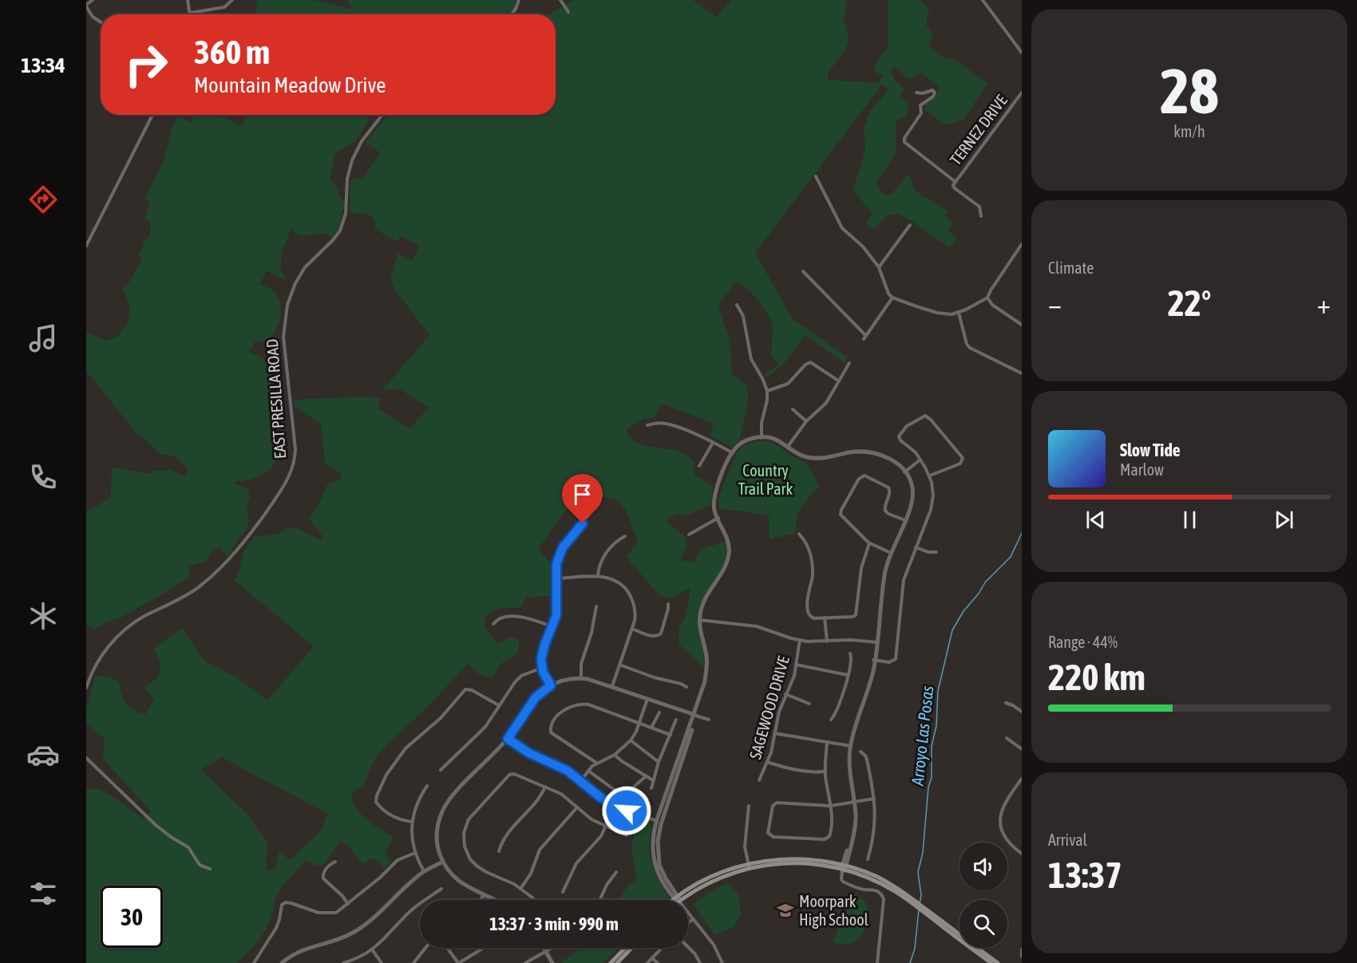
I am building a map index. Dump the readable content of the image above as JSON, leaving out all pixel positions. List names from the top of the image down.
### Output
{
  "streets": {
    "street": ["TERNEZ DRIVE", "EAST PRESILLA ROAD", "SAGEWOOD DRIVE"]
  },
  "water": ["Arroyo Las Posas"],
  "parks": ["Country Trail Park"],
  "places": {
    "school or university": ["Moorpark High School"]
  },
  "page": {
    "tabs": "13:34",
    "tile": [
      ["28", "km/h"],
      "Climate",
      ["Range · 44%", "220 km"],
      ["Arrival", "13:37"]
    ],
    "turn": ["360 m", "Mountain Meadow Drive"],
    "heat": ["−", "22°", "+"],
    "song": ["Slow Tide", "Marlow"],
    "limit": "30",
    "trip": "13:37 · 3 min · 990 m"
  }
}
